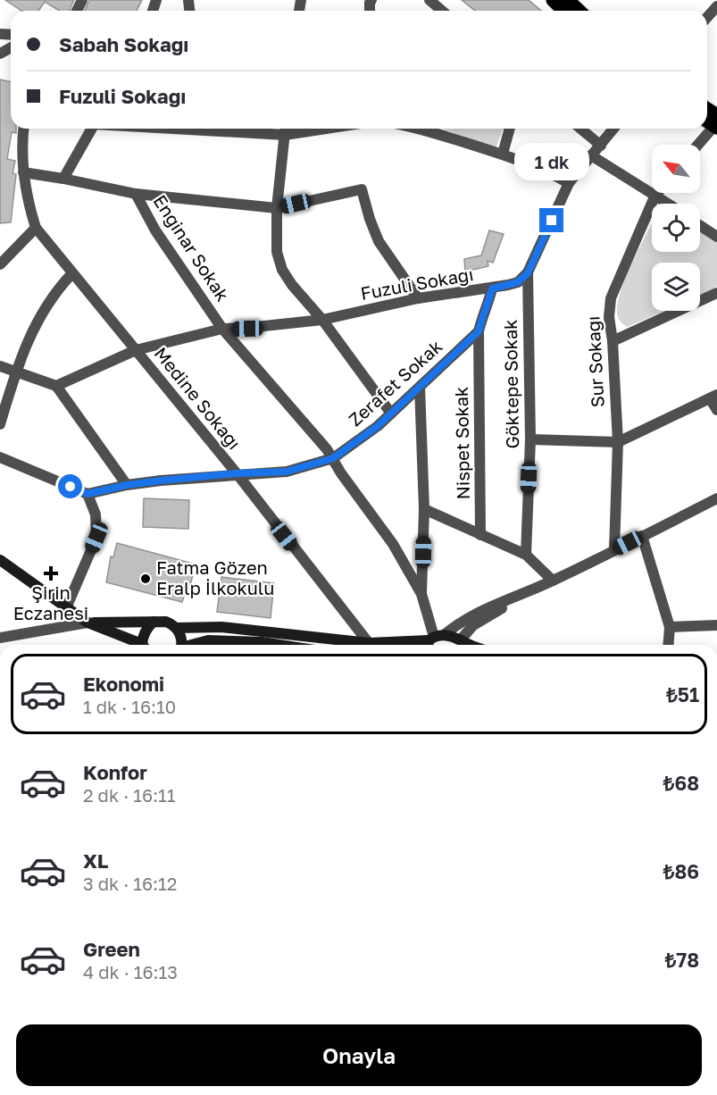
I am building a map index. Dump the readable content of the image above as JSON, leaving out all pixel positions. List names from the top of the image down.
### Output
{
  "streets": {
    "street": [
      "Enginar Sokak",
      "Fuzuli Sokağı",
      "Sur Sokağı",
      "Zerafet Sokak",
      "Göktepe Sokak",
      "Medine Sokağı",
      "Nispet Sokak"
    ]
  },
  "crossings": [
    ["Enginar Sokak", "Fuzuli Sokağı"],
    ["Enginar Sokak", "Zerafet Sokak"],
    ["Fuzuli Sokağı", "Göktepe Sokak"],
    ["Fuzuli Sokağı", "Medine Sokağı"],
    ["Fuzuli Sokağı", "Nispet Sokak"],
    ["Zerafet Sokak", "Medine Sokağı"],
    ["Zerafet Sokak", "Nispet Sokak"]
  ],
  "places": {
    "health": ["Şirin Eczanesi"],
    "other": ["Fatma Gözen Eralp İlkokulu"]
  },
  "north": "top left",
  "page": {
    "banner": ["Sabah Sokağı", "Fuzuli Sokağı"],
    "bubble": "1 dk",
    "list": [
      {
        "name": "Ekonomi",
        "note": "1 dk · 16:10",
        "value": "₺51"
      },
      {
        "name": "Konfor",
        "note": "2 dk · 16:11",
        "value": "₺68"
      },
      {
        "name": "XL",
        "note": "3 dk · 16:12",
        "value": "₺86"
      },
      {
        "name": "Green",
        "note": "4 dk · 16:13",
        "value": "₺78"
      }
    ],
    "buttons": "Onayla"
  }
}
